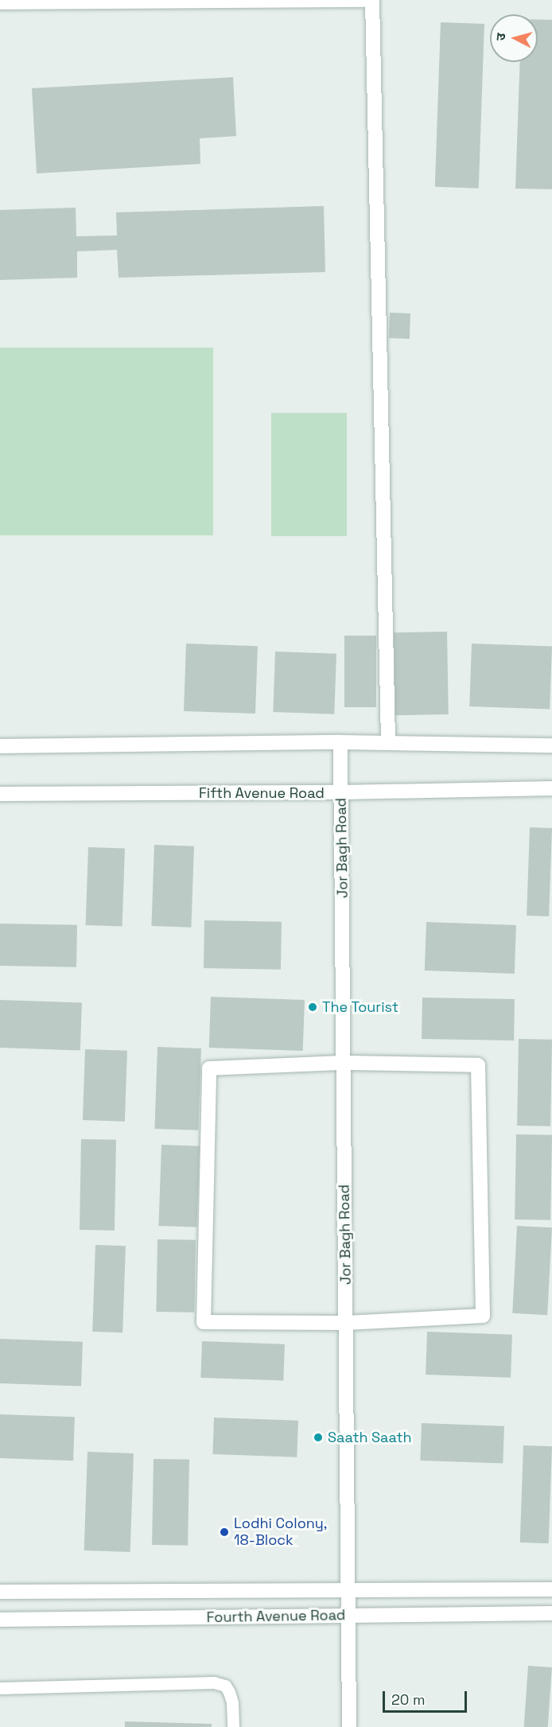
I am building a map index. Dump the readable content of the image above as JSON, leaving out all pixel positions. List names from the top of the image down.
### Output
{
  "streets": {
    "street": ["Fifth Avenue Road", "Jor Bagh Road", "Fourth Avenue Road"]
  },
  "crossings": [
    ["Fifth Avenue Road", "Jor Bagh Road"],
    ["Jor Bagh Road", "Fourth Avenue Road"]
  ],
  "places": ["The Tourist", "Saath Saath", "Lodhi Colony, 18-Block"],
  "scale_bar": "20 m",
  "north": "left"
}
